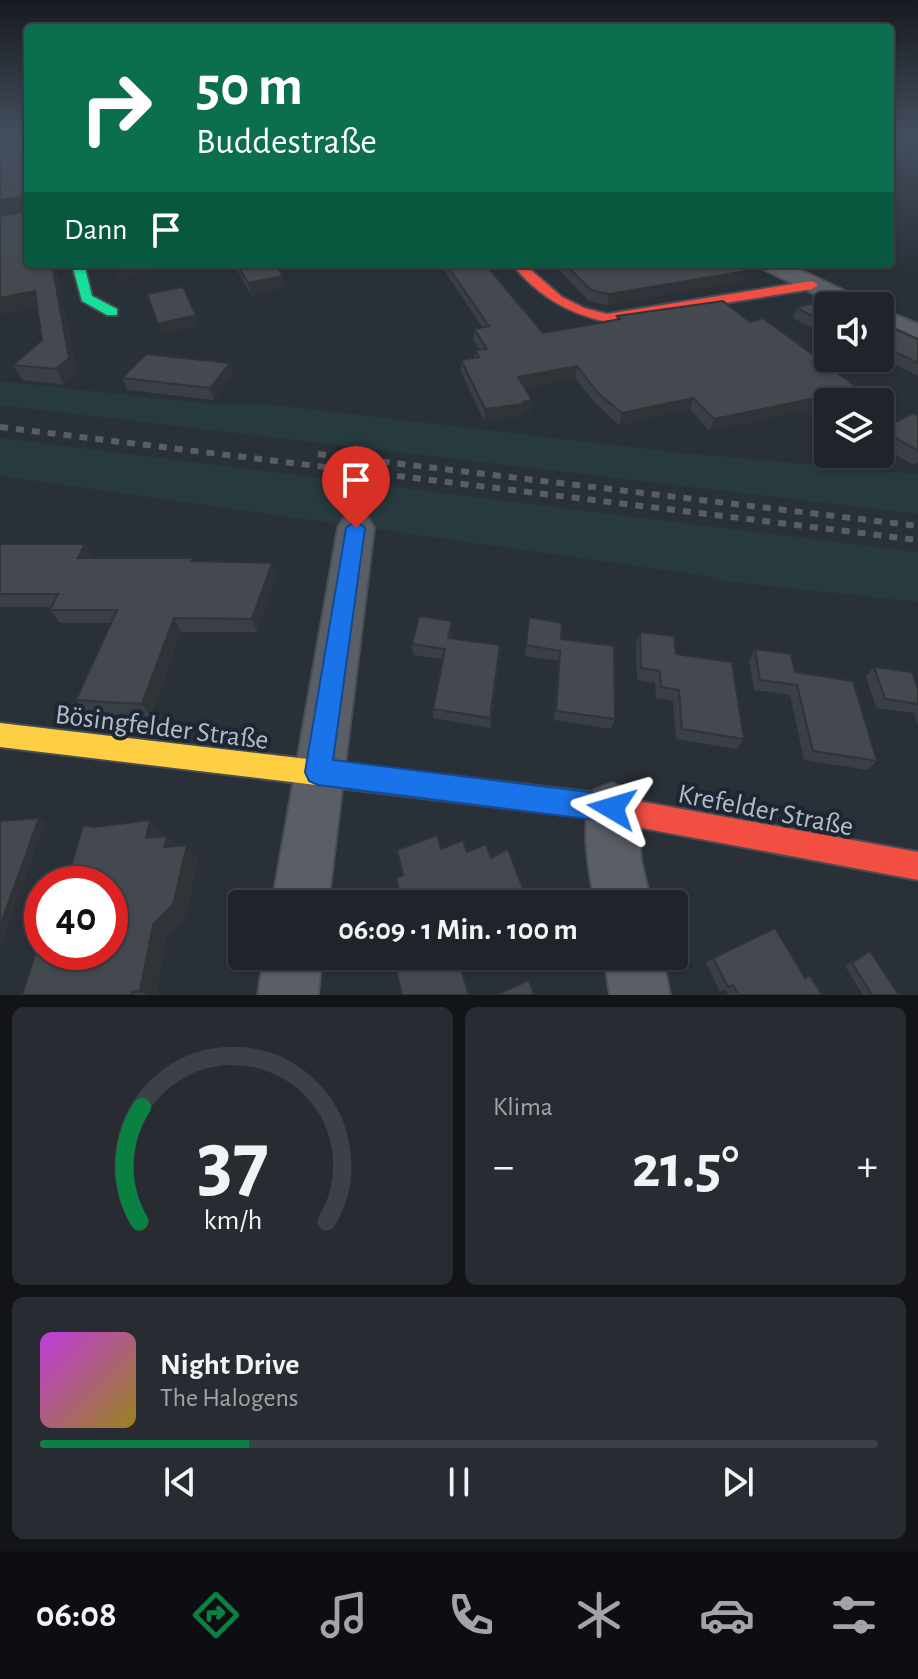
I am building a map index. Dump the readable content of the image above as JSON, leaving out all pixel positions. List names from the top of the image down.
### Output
{
  "streets": {
    "street": ["Bösingfelder Straße", "Krefelder Straße"]
  },
  "crossings": [
    ["Bösingfelder Straße", "Krefelder Straße"]
  ],
  "page": {
    "turn": ["50 m", "Buddestraße"],
    "then": "Dann",
    "limit": "40",
    "trip": "06:09 · 1 Min. · 100 m",
    "tile": "Klima",
    "heat": ["−", "21.5°", "+"],
    "song": ["Night Drive", "The Halogens"],
    "tabs": "06:08",
    "gauge": ["37", "km/h"]
  }
}
